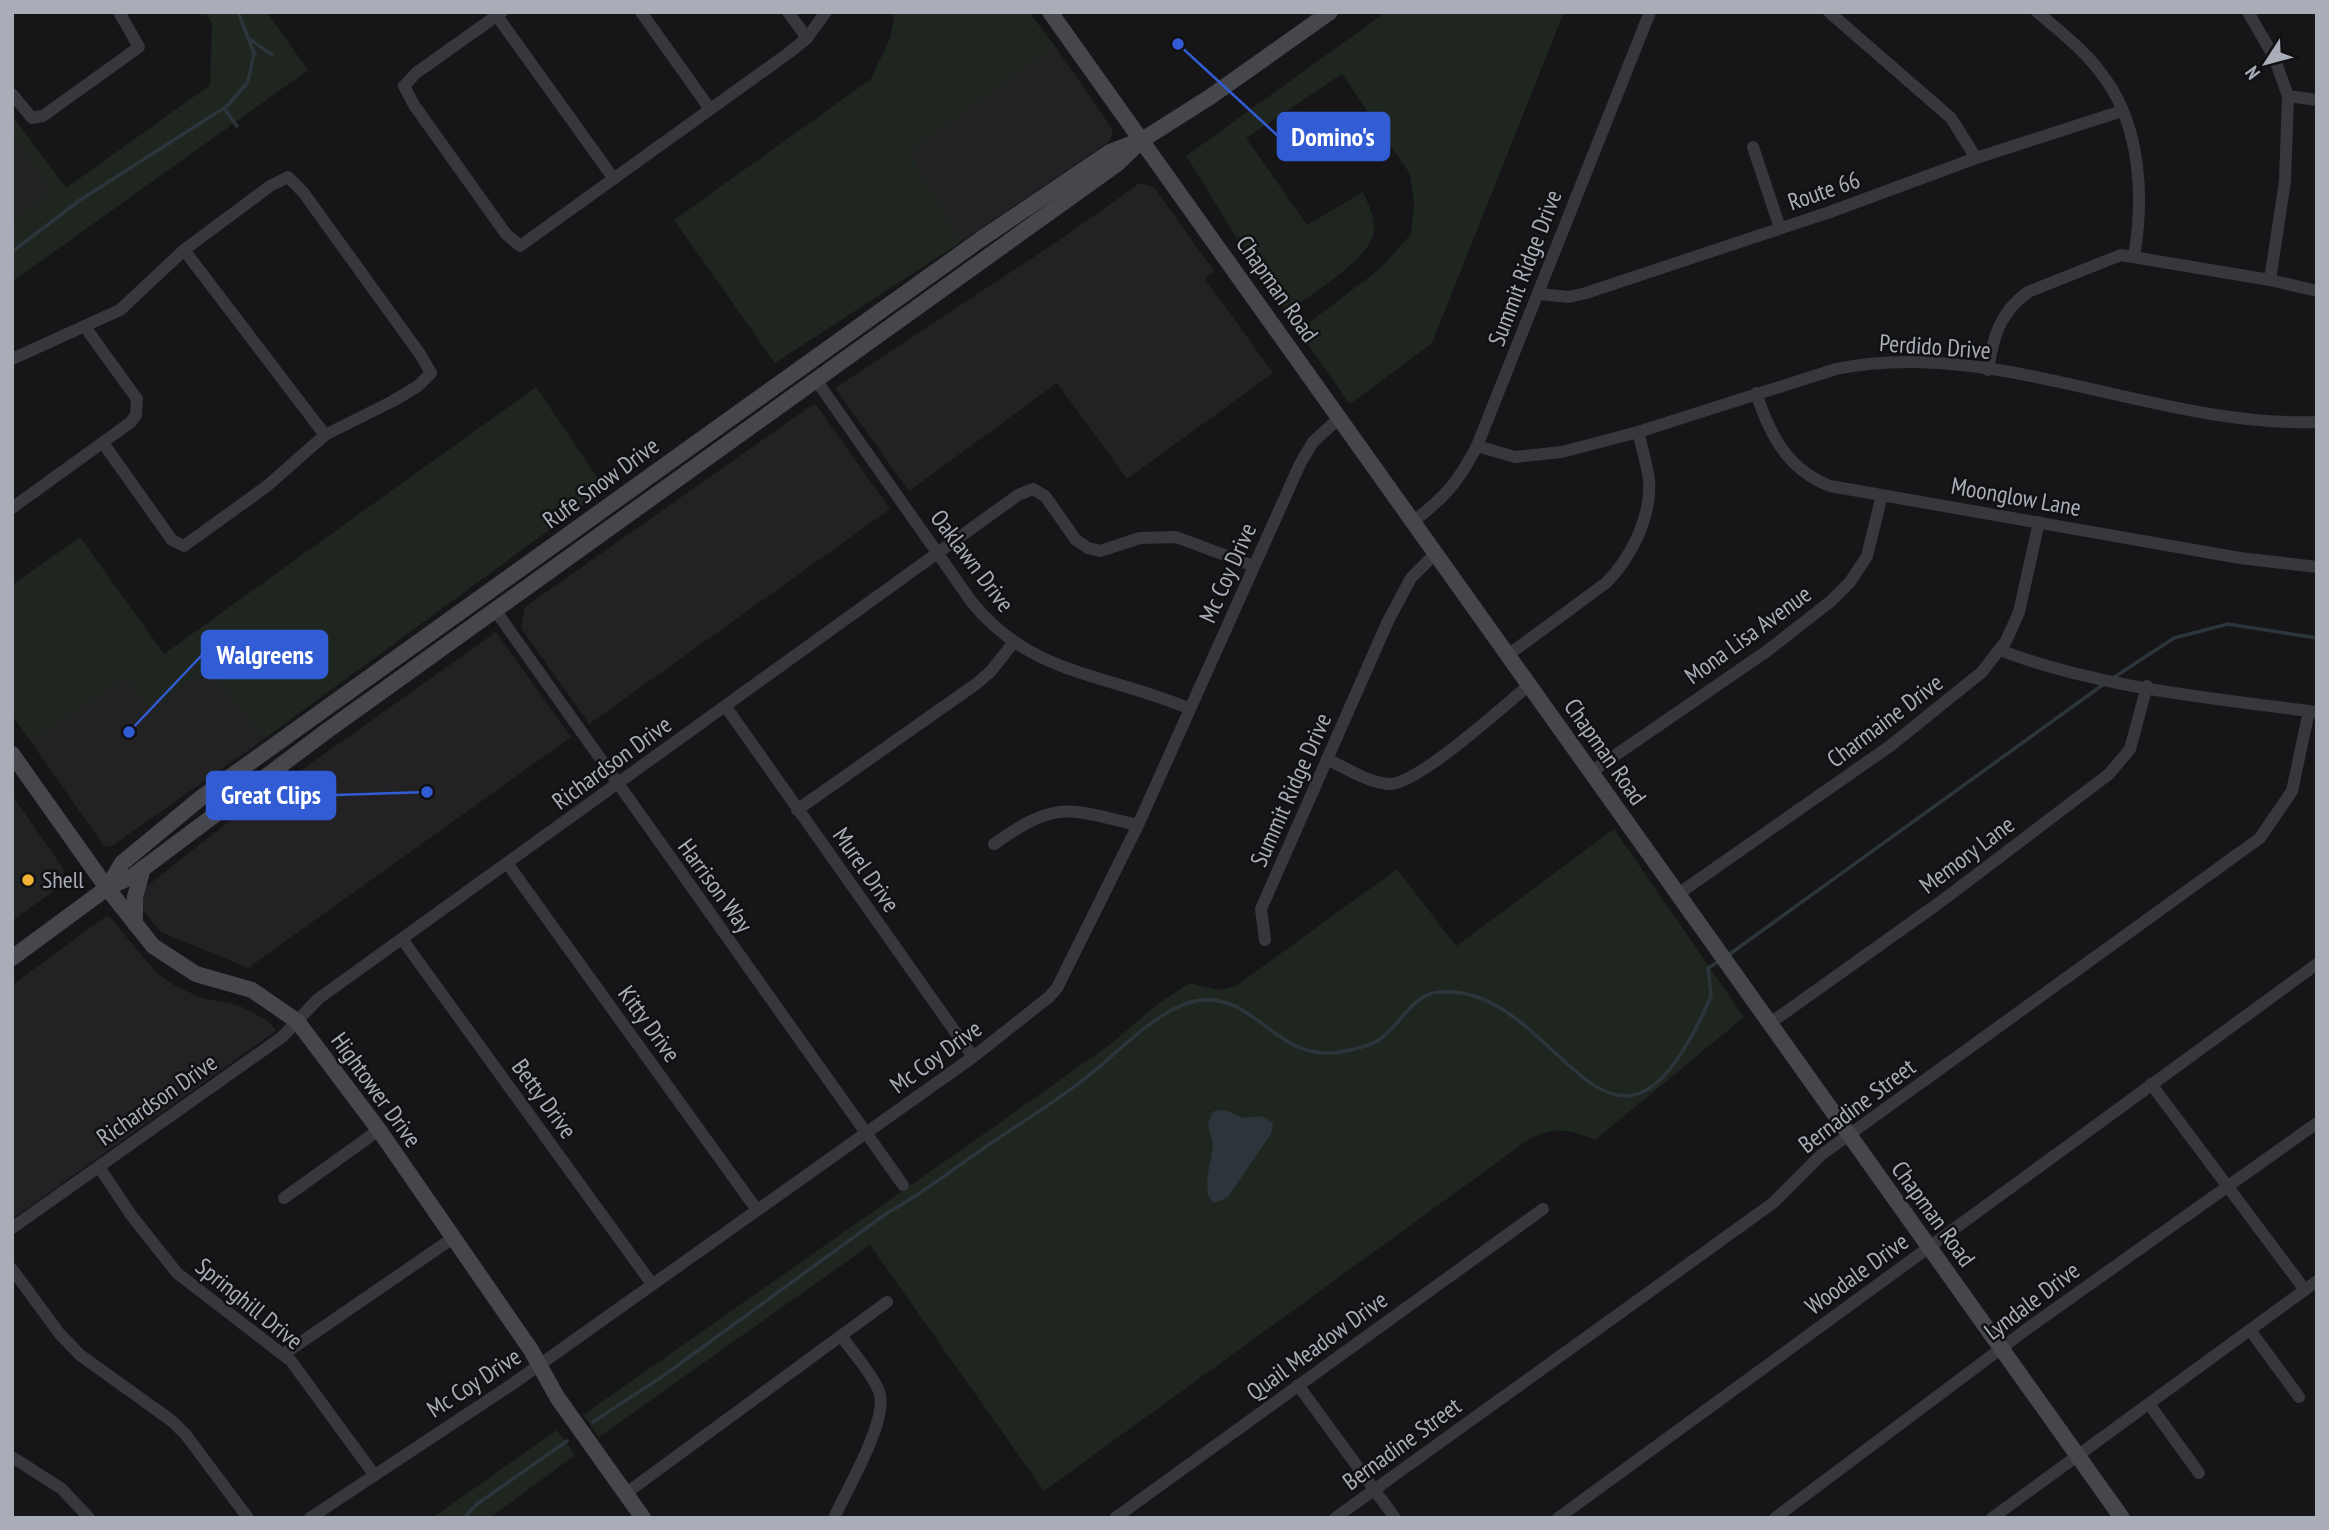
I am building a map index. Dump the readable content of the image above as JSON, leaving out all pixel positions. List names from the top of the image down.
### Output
{
  "streets": {
    "main road": ["Chapman Road", "Rufe Snow Drive", "Hightower Drive"],
    "street": [
      "Route 66",
      "Summit Ridge Drive",
      "Perdido Drive",
      "Moonglow Lane",
      "Oaklawn Drive",
      "Mc Coy Drive",
      "Mona Lisa Avenue",
      "Charmaine Drive",
      "Richardson Drive",
      "Memory Lane",
      "Murel Drive",
      "Harrison Way",
      "Kitty Drive",
      "Betty Drive",
      "Bernadine Street",
      "Woodale Drive",
      "Lyndale Drive",
      "Springhill Drive",
      "Quail Meadow Drive"
    ]
  },
  "crossings": [
    ["Route 66", "Summit Ridge Drive"],
    ["Summit Ridge Drive", "Chapman Road"],
    ["Summit Ridge Drive", "Perdido Drive"],
    ["Chapman Road", "Rufe Snow Drive"],
    ["Chapman Road", "Mc Coy Drive"],
    ["Chapman Road", "Mona Lisa Avenue"],
    ["Chapman Road", "Charmaine Drive"],
    ["Chapman Road", "Memory Lane"],
    ["Chapman Road", "Bernadine Street"],
    ["Chapman Road", "Woodale Drive"],
    ["Chapman Road", "Lyndale Drive"],
    ["Perdido Drive", "Moonglow Lane"],
    ["Rufe Snow Drive", "Oaklawn Drive"],
    ["Rufe Snow Drive", "Harrison Way"],
    ["Rufe Snow Drive", "Hightower Drive"],
    ["Moonglow Lane", "Mona Lisa Avenue"],
    ["Moonglow Lane", "Charmaine Drive"],
    ["Oaklawn Drive", "Mc Coy Drive"],
    ["Oaklawn Drive", "Richardson Drive"],
    ["Mc Coy Drive", "Richardson Drive"],
    ["Mc Coy Drive", "Murel Drive"],
    ["Mc Coy Drive", "Harrison Way"],
    ["Mc Coy Drive", "Kitty Drive"],
    ["Mc Coy Drive", "Hightower Drive"],
    ["Mc Coy Drive", "Betty Drive"],
    ["Mc Coy Drive", "Springhill Drive"],
    ["Richardson Drive", "Murel Drive"],
    ["Richardson Drive", "Harrison Way"],
    ["Richardson Drive", "Kitty Drive"],
    ["Richardson Drive", "Hightower Drive"],
    ["Richardson Drive", "Betty Drive"],
    ["Richardson Drive", "Springhill Drive"]
  ],
  "places": [
    "Domino's",
    "Walgreens",
    "Great Clips",
    "Shell"
  ],
  "north": "bottom left"
}
